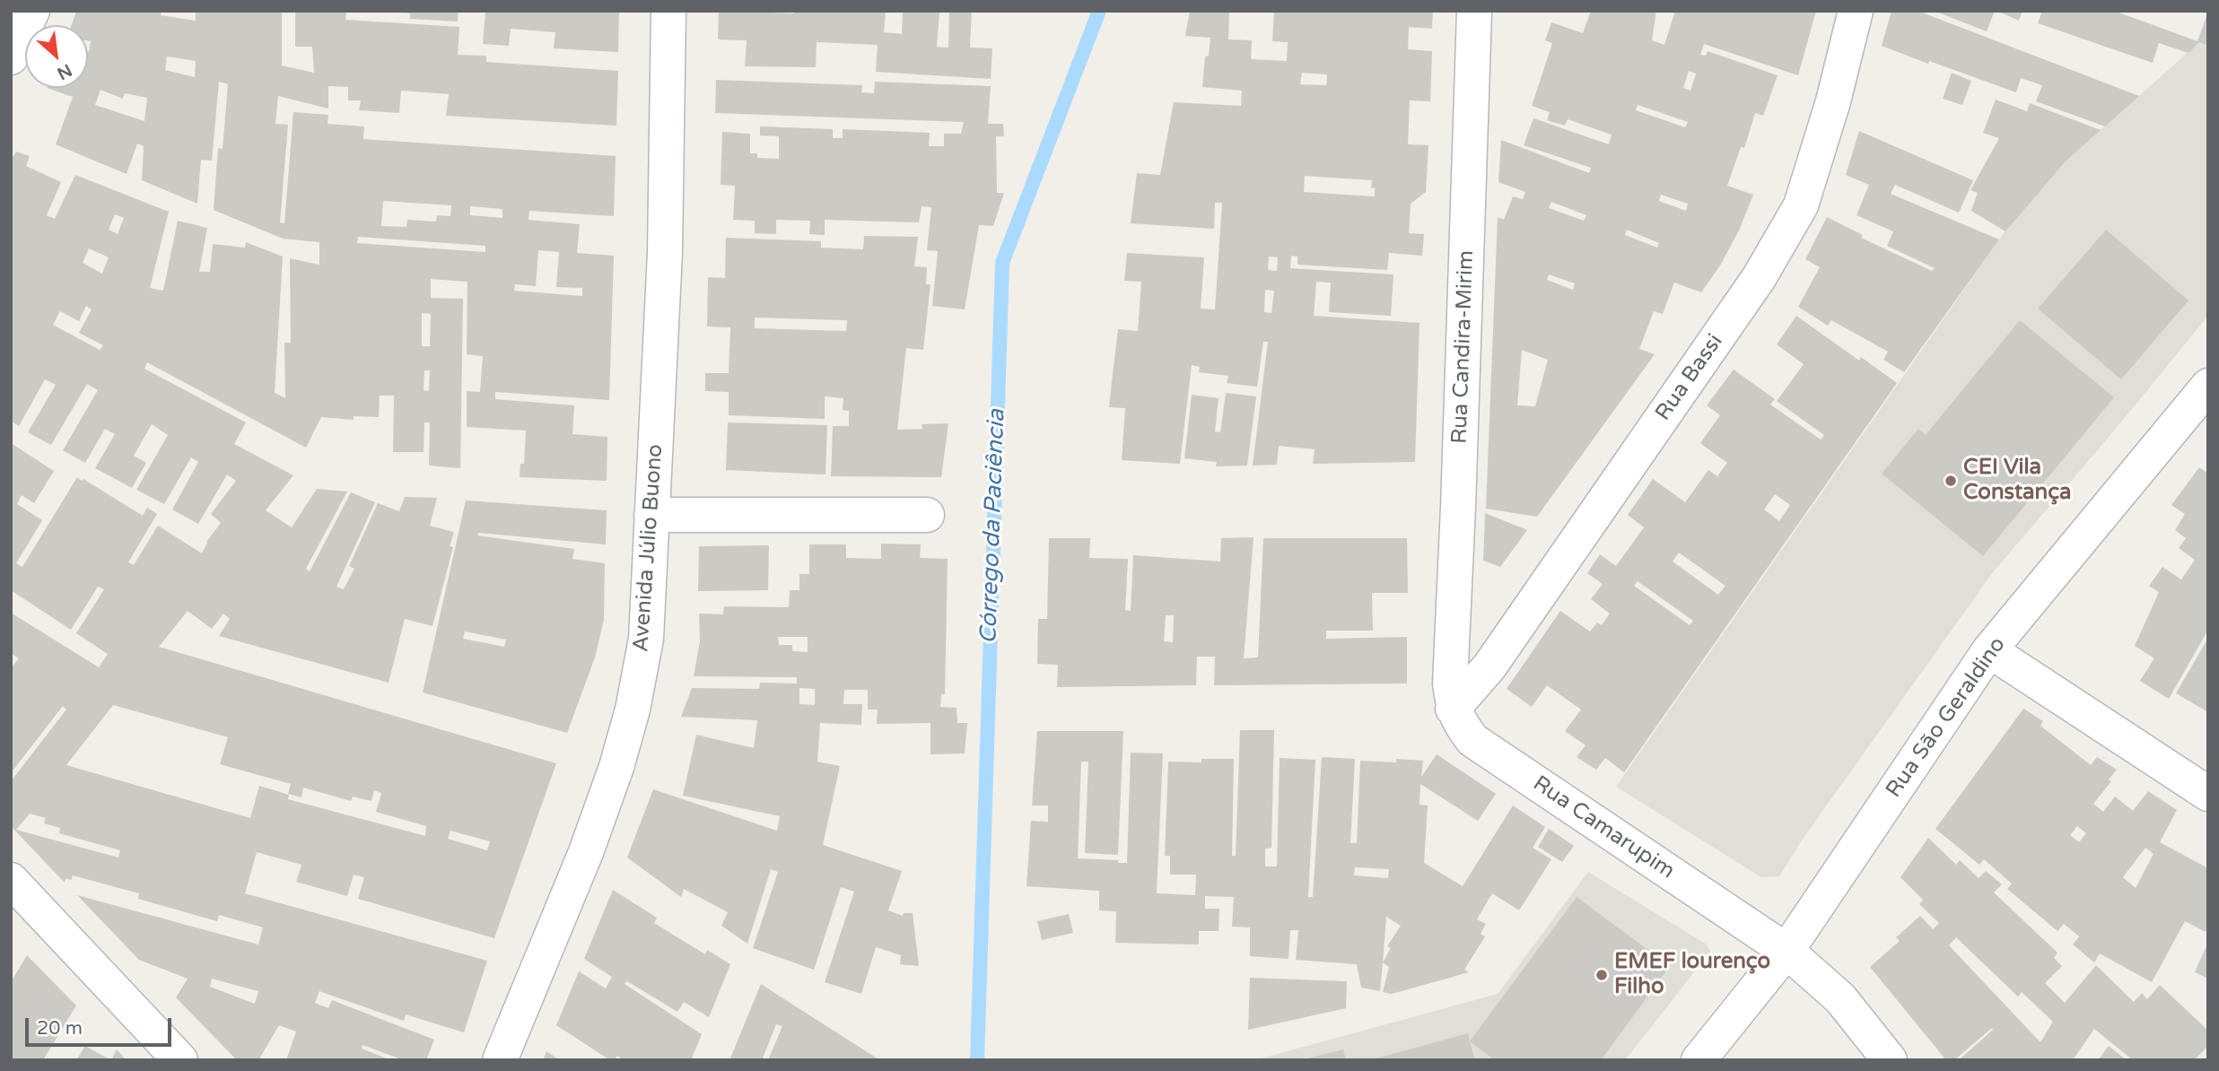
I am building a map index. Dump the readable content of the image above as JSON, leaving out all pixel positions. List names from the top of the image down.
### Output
{
  "streets": {
    "street": [
      "Rua Candira-Mirim",
      "Rua Bassi",
      "Avenida Júlio Buono",
      "Rua São Geraldino",
      "Rua Camarupim"
    ]
  },
  "crossings": [
    ["Rua Candira-Mirim", "Rua Bassi"],
    ["Rua Candira-Mirim", "Rua Camarupim"],
    ["Rua Bassi", "Rua Camarupim"],
    ["Rua São Geraldino", "Rua Camarupim"]
  ],
  "water": ["Córrego da Paciência"],
  "places": ["CEI Vila Constança", "EMEF lourenço Filho"],
  "scale_bar": "20 m",
  "north": "bottom right"
}
